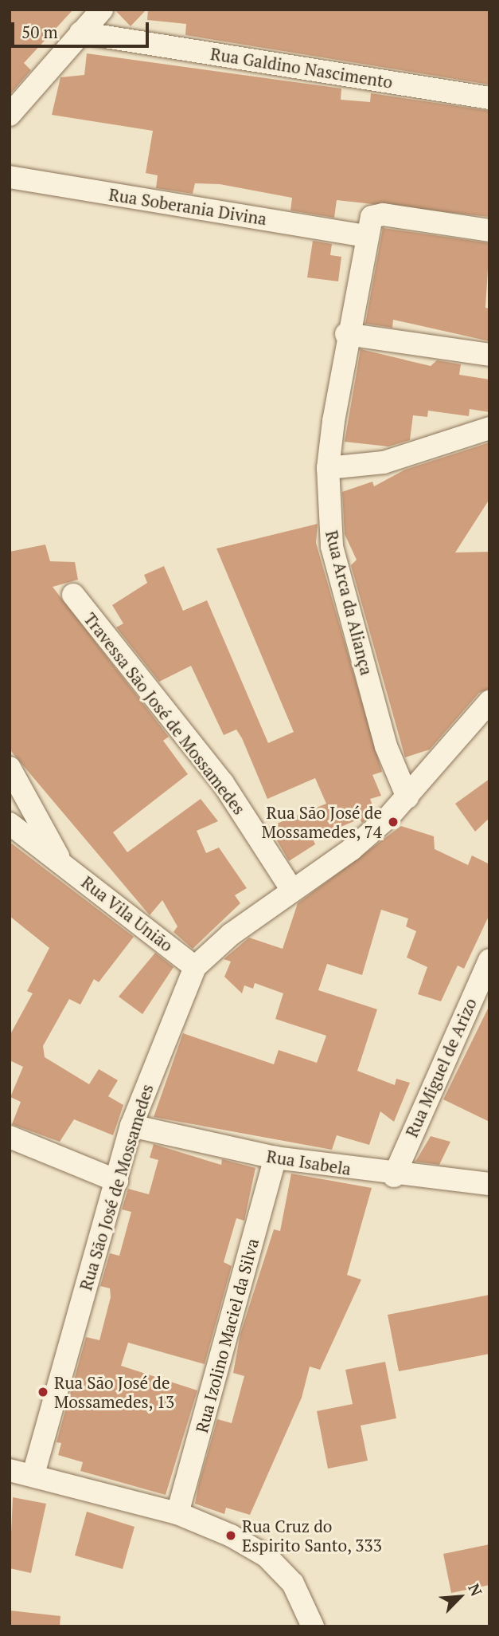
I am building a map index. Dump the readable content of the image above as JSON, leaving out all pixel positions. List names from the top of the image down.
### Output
{
  "streets": {
    "street": [
      "Rua Galdino Nascimento",
      "Rua Soberania Divina",
      "Rua Arca da Aliança",
      "Travessa São José de Mossamedes",
      "Rua Vila União",
      "Rua Miguel de Arizo",
      "Rua Isabela",
      "Rua São José de Mossamedes",
      "Rua Izolino Maciel da Silva"
    ]
  },
  "crossings": [
    ["Rua Soberania Divina", "Rua Arca da Aliança"],
    ["Rua Arca da Aliança", "Rua São José de Mossamedes"],
    ["Travessa São José de Mossamedes", "Rua São José de Mossamedes"],
    ["Rua Vila União", "Rua São José de Mossamedes"],
    ["Rua Miguel de Arizo", "Rua Isabela"],
    ["Rua Isabela", "Rua São José de Mossamedes"],
    ["Rua Isabela", "Rua Izolino Maciel da Silva"]
  ],
  "places": ["Rua São José de Mossamedes, 74", "Rua São José de Mossamedes, 13", "Rua Cruz do Espirito Santo, 333"],
  "scale_bar": "50 m",
  "north": "top right"
}
